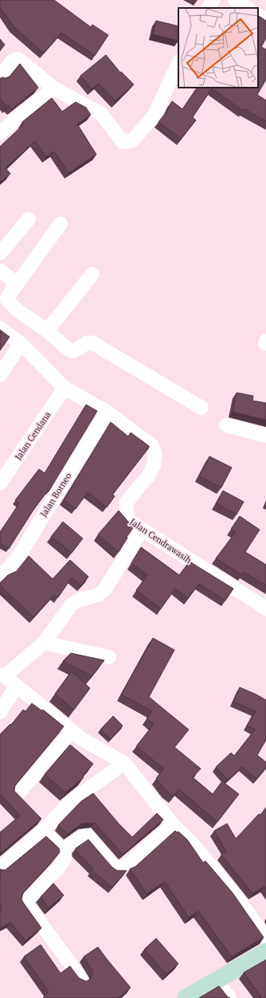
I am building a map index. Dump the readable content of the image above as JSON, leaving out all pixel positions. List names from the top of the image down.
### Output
{
  "streets": {
    "street": ["Jalan Cendana", "Jalan Borneo", "Jalan Cendrawasih"]
  },
  "crossings": [
    ["Jalan Cendana", "Jalan Cendrawasih"],
    ["Jalan Borneo", "Jalan Cendrawasih"]
  ]
}
